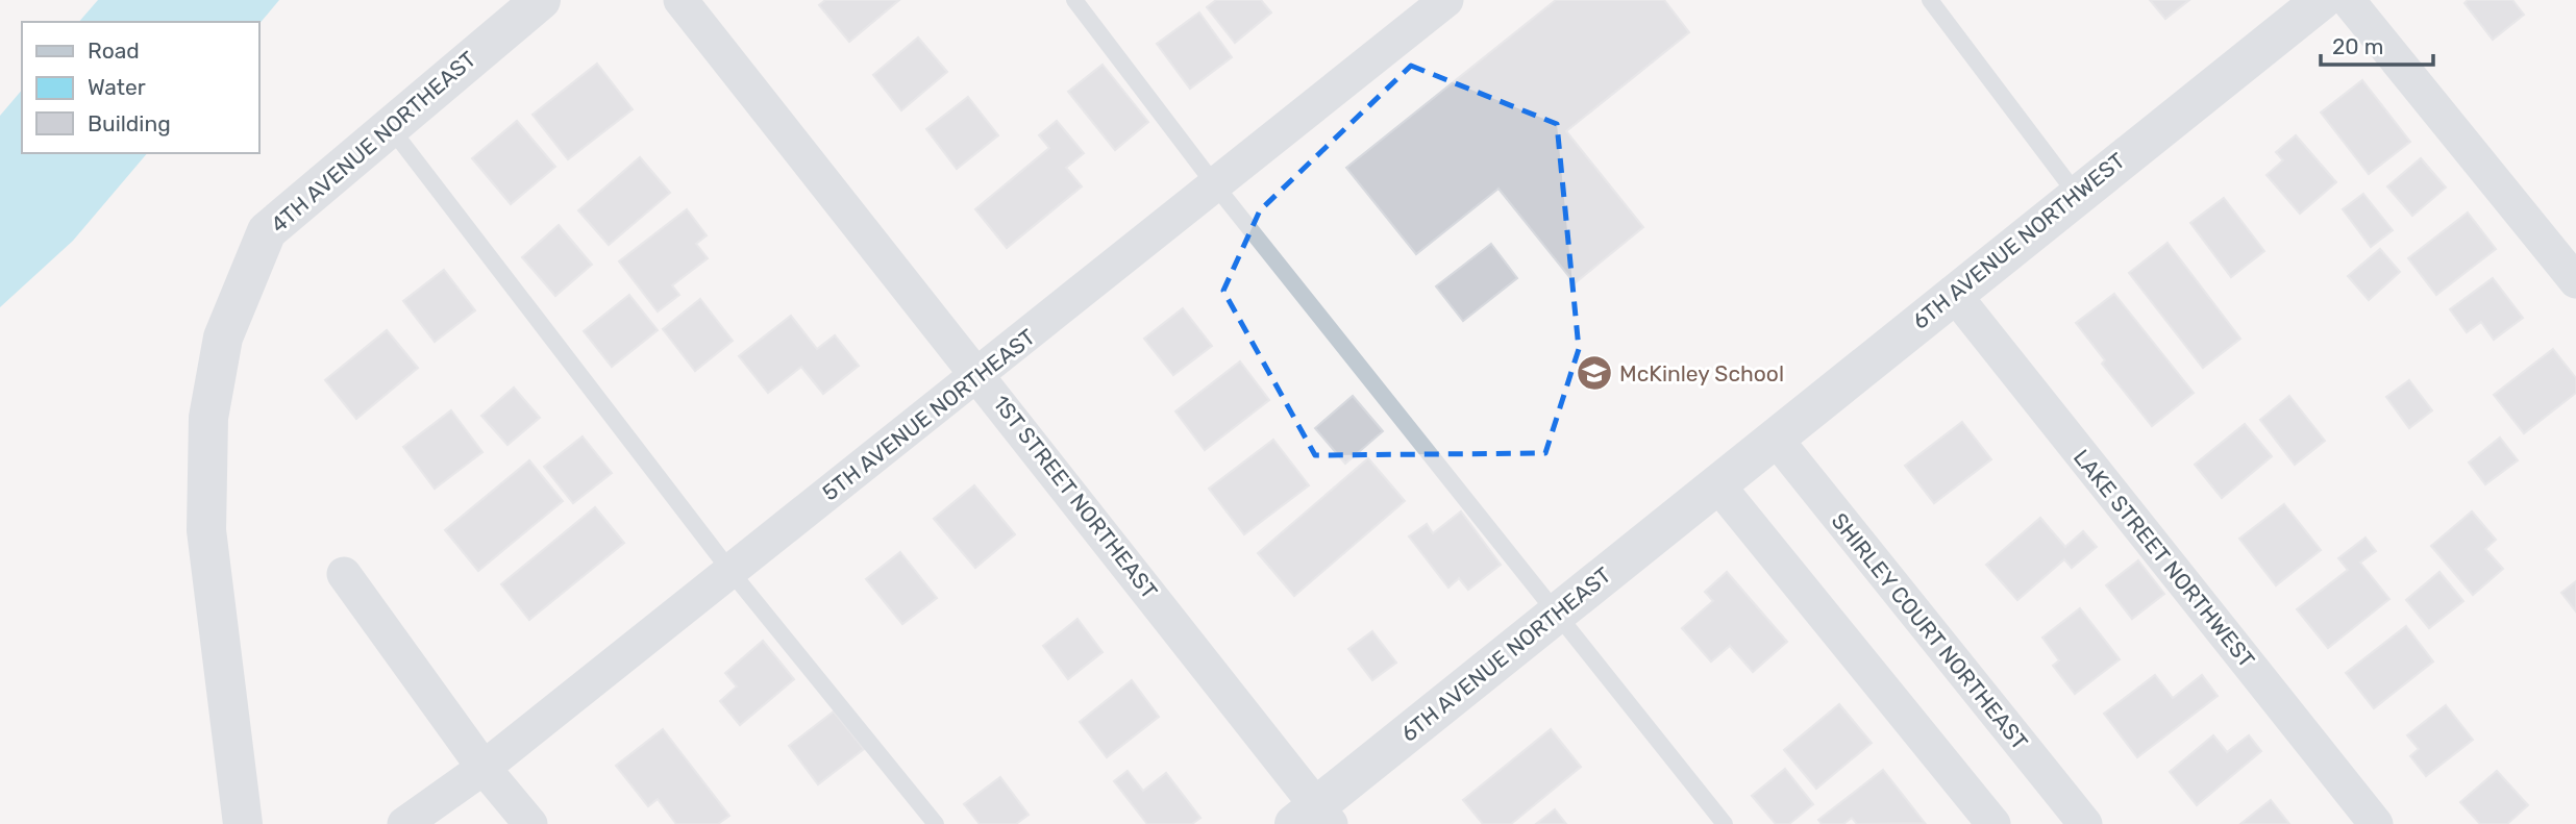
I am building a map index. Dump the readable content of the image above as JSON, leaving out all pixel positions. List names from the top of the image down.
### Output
{
  "streets": {
    "street": [
      "4TH AVENUE NORTHEAST",
      "6TH AVENUE NORTHWEST",
      "5TH AVENUE NORTHEAST",
      "1ST STREET NORTHEAST",
      "LAKE STREET NORTHWEST",
      "SHIRLEY COURT NORTHEAST",
      "6TH AVENUE NORTHEAST"
    ]
  },
  "crossings": [
    ["6TH AVENUE NORTHWEST", "LAKE STREET NORTHWEST"],
    ["6TH AVENUE NORTHWEST", "SHIRLEY COURT NORTHEAST"],
    ["6TH AVENUE NORTHWEST", "6TH AVENUE NORTHEAST"],
    ["5TH AVENUE NORTHEAST", "1ST STREET NORTHEAST"],
    ["1ST STREET NORTHEAST", "6TH AVENUE NORTHEAST"]
  ],
  "places": {
    "school or university": ["McKinley School"]
  },
  "legend": ["Road", "Water", "Building"],
  "scale_bar": "20 m"
}
